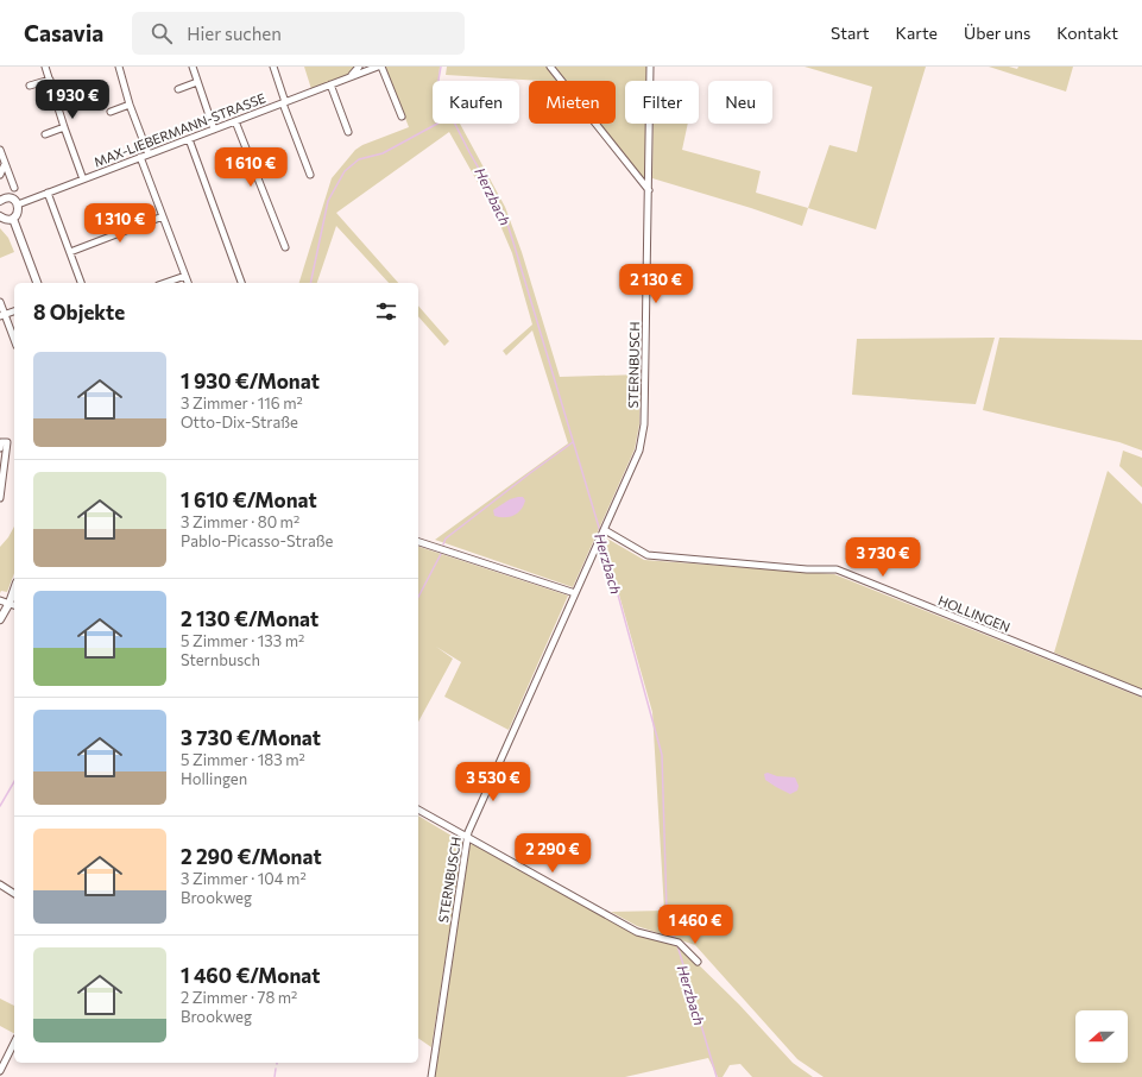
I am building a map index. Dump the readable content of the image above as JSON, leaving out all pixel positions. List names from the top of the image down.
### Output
{
  "streets": {
    "street": ["MAX-LIEBERMANN-STRASSE", "STERNBUSCH", "HOLLINGEN"]
  },
  "crossings": [
    ["STERNBUSCH", "HOLLINGEN"]
  ],
  "water": ["Herzbach"],
  "north": "left",
  "page": {
    "header": "Casavia",
    "search": "Hier suchen",
    "nav": [
      "Start",
      "Karte",
      "Über uns",
      "Kontakt"
    ],
    "price": [
      "1 930 €",
      "1 610 €",
      "1 310 €",
      "2 130 €",
      "3 730 €",
      "3 530 €",
      "2 290 €",
      "1 460 €"
    ],
    "chip": [
      "Kaufen",
      "Mieten",
      "Filter",
      "Neu"
    ],
    "heading": "8 Objekte",
    "list": [
      {
        "name": "1 930 €/Monat",
        "note": "3 Zimmer · 116 m² · Otto-Dix-Straße"
      },
      {
        "name": "1 610 €/Monat",
        "note": "3 Zimmer · 80 m² · Pablo-Picasso-Straße"
      },
      {
        "name": "2 130 €/Monat",
        "note": "5 Zimmer · 133 m² · Sternbusch"
      },
      {
        "name": "3 730 €/Monat",
        "note": "5 Zimmer · 183 m² · Hollingen"
      },
      {
        "name": "2 290 €/Monat",
        "note": "3 Zimmer · 104 m² · Brookweg"
      },
      {
        "name": "1 460 €/Monat",
        "note": "2 Zimmer · 78 m² · Brookweg"
      }
    ]
  }
}
